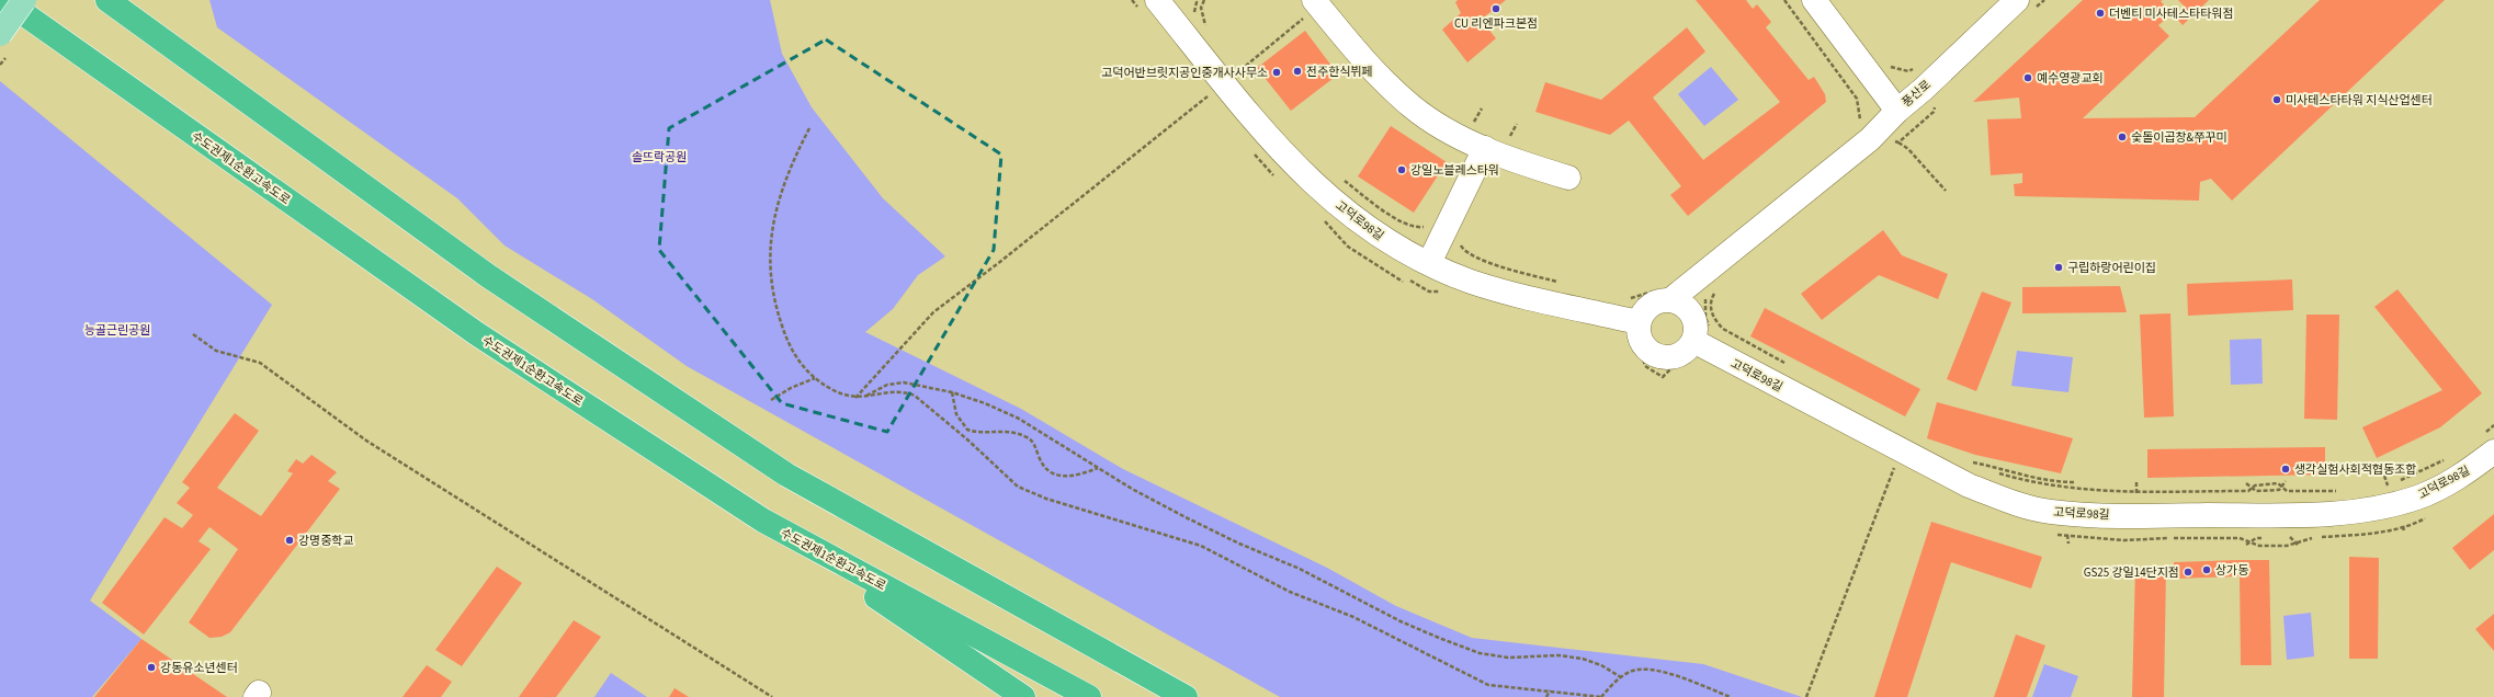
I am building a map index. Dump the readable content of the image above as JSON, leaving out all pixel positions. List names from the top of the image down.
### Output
{
  "streets": {
    "highway": ["수도권제1순환고속도로"],
    "street": ["풍산로", "고덕로98길"]
  },
  "parks": ["솔뜨락공원", "능골근린공원"],
  "places": [
    "CU 리엔파크본점",
    "더벤티 미사테스타타워점",
    "전주한식뷔페",
    "고덕어반브릿지공인중개사사무소",
    "예수영광교회",
    "미사테스타타워 지식산업센터",
    "숯돌이곱창&쭈꾸미",
    "강일노블레스타워",
    "구립하랑어린이집",
    "생각실험사회적협동조합",
    "강명중학교",
    "상가동",
    "GS25 강일14단지점",
    "강동유소년센터"
  ]
}
